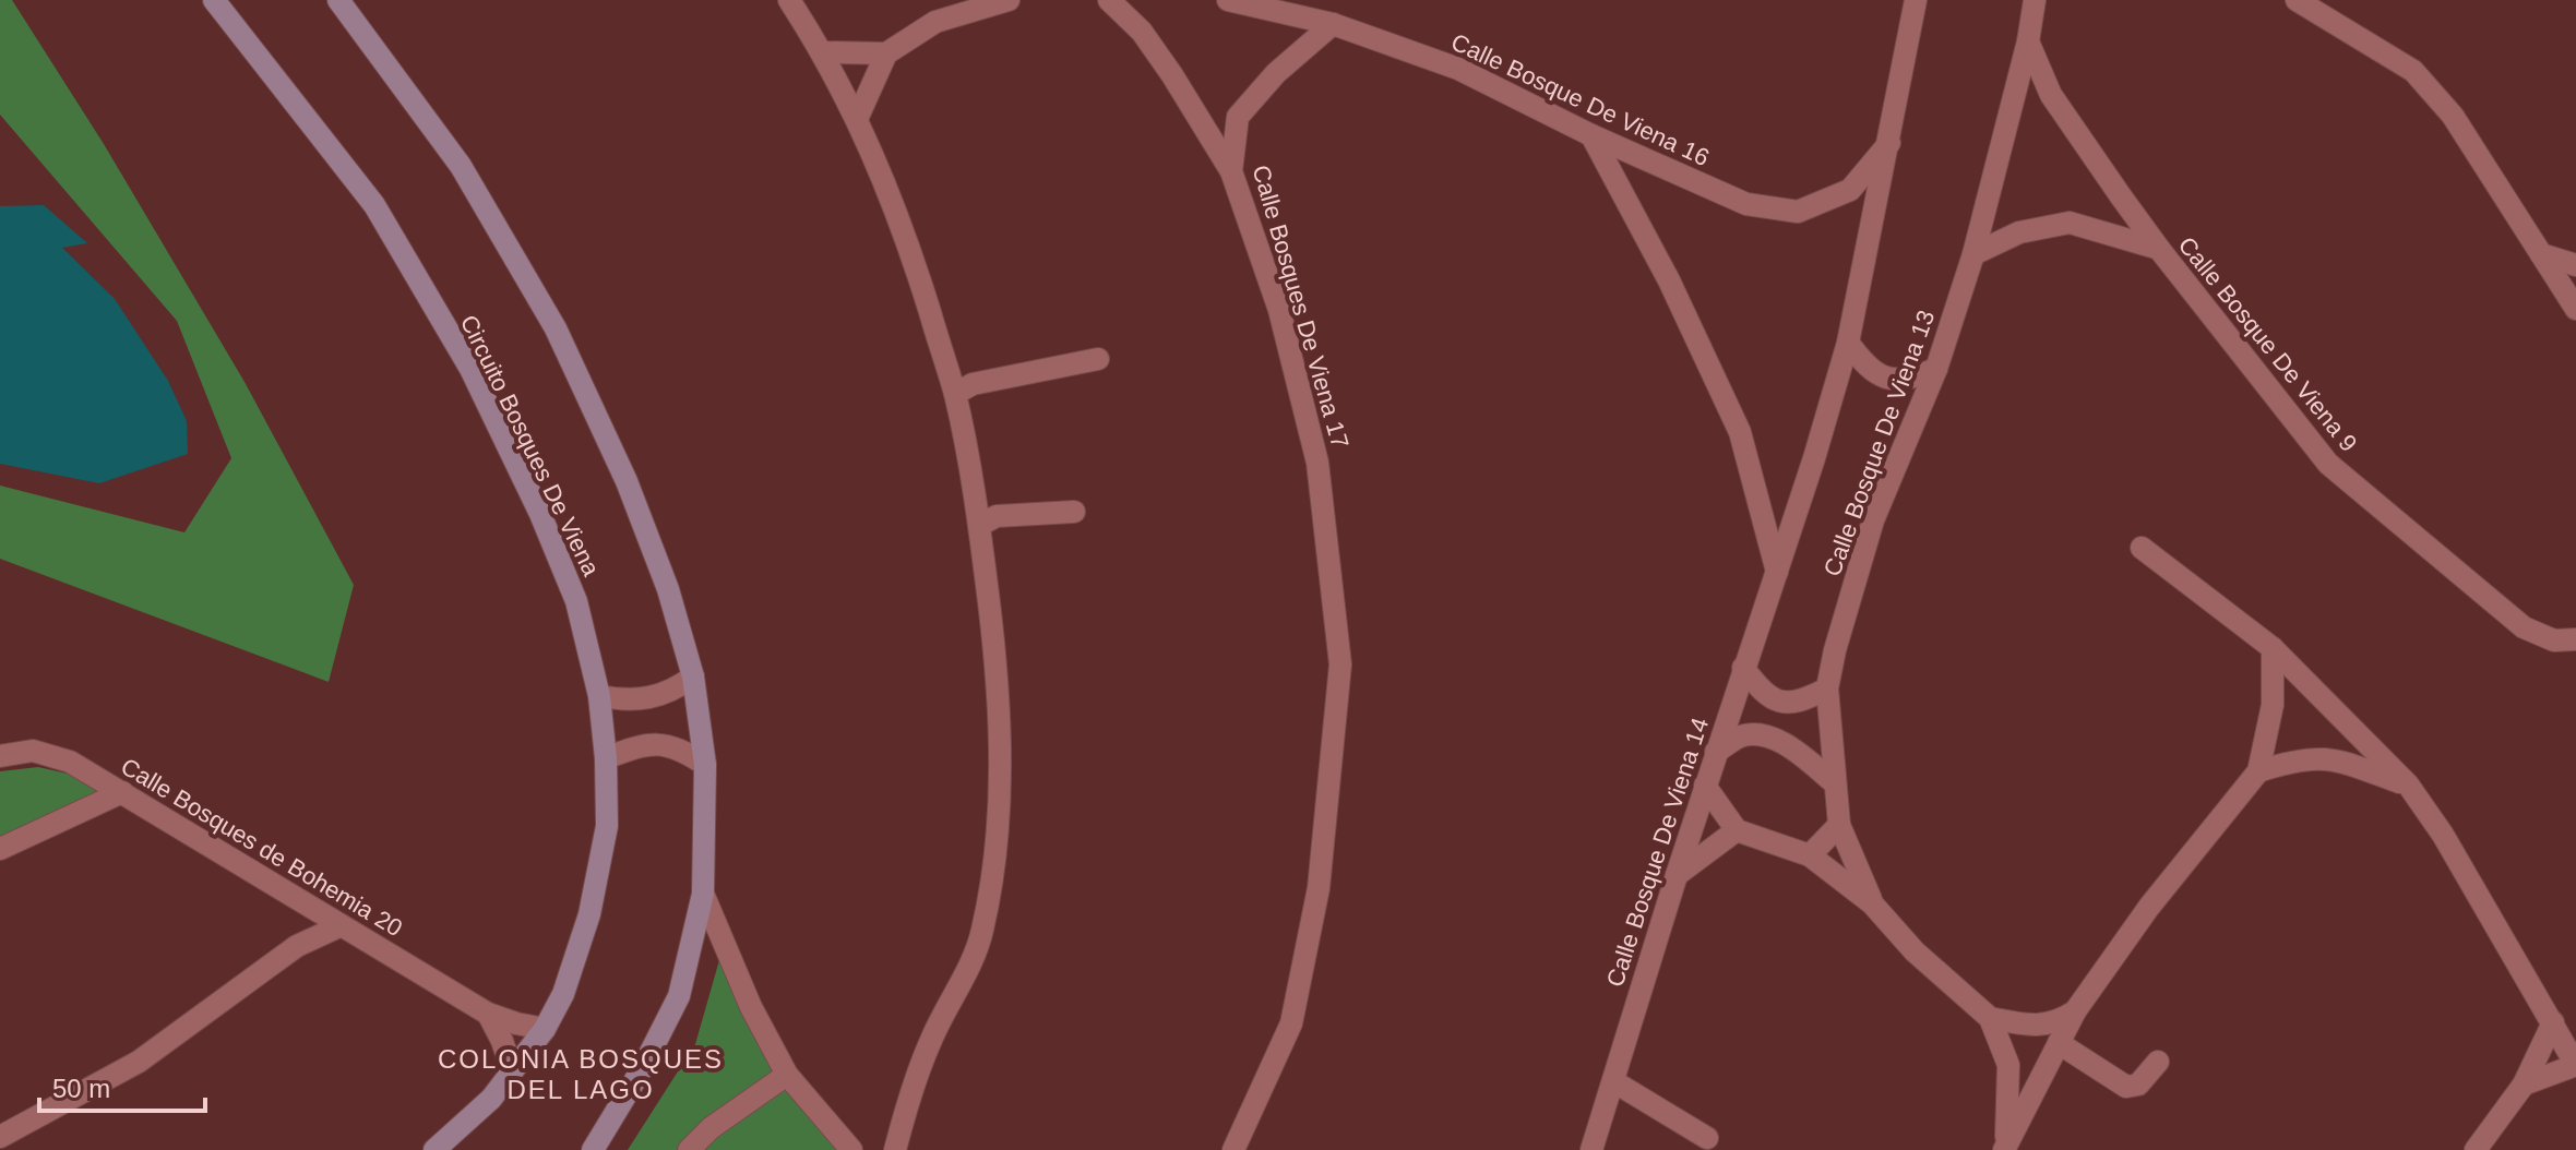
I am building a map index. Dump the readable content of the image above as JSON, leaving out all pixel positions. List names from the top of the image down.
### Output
{
  "streets": {
    "main road": ["Circuito Bosques De Viena"],
    "street": [
      "Calle Bosque De Viena 16",
      "Calle Bosques De Viena 17",
      "Calle Bosque De Viena 9",
      "Calle Bosque De Viena 13",
      "Calle Bosques de Bohemia 20",
      "Calle Bosque De Viena 14"
    ]
  },
  "crossings": [
    ["Calle Bosque De Viena 16", "Calle Bosques De Viena 17"],
    ["Calle Bosque De Viena 9", "Calle Bosque De Viena 13"],
    ["Calle Bosque De Viena 13", "Calle Bosque De Viena 14"],
    ["Circuito Bosques De Viena", "Calle Bosques de Bohemia 20"]
  ],
  "districts": ["COLONIA BOSQUES DEL LAGO"],
  "scale_bar": "50 m"
}
